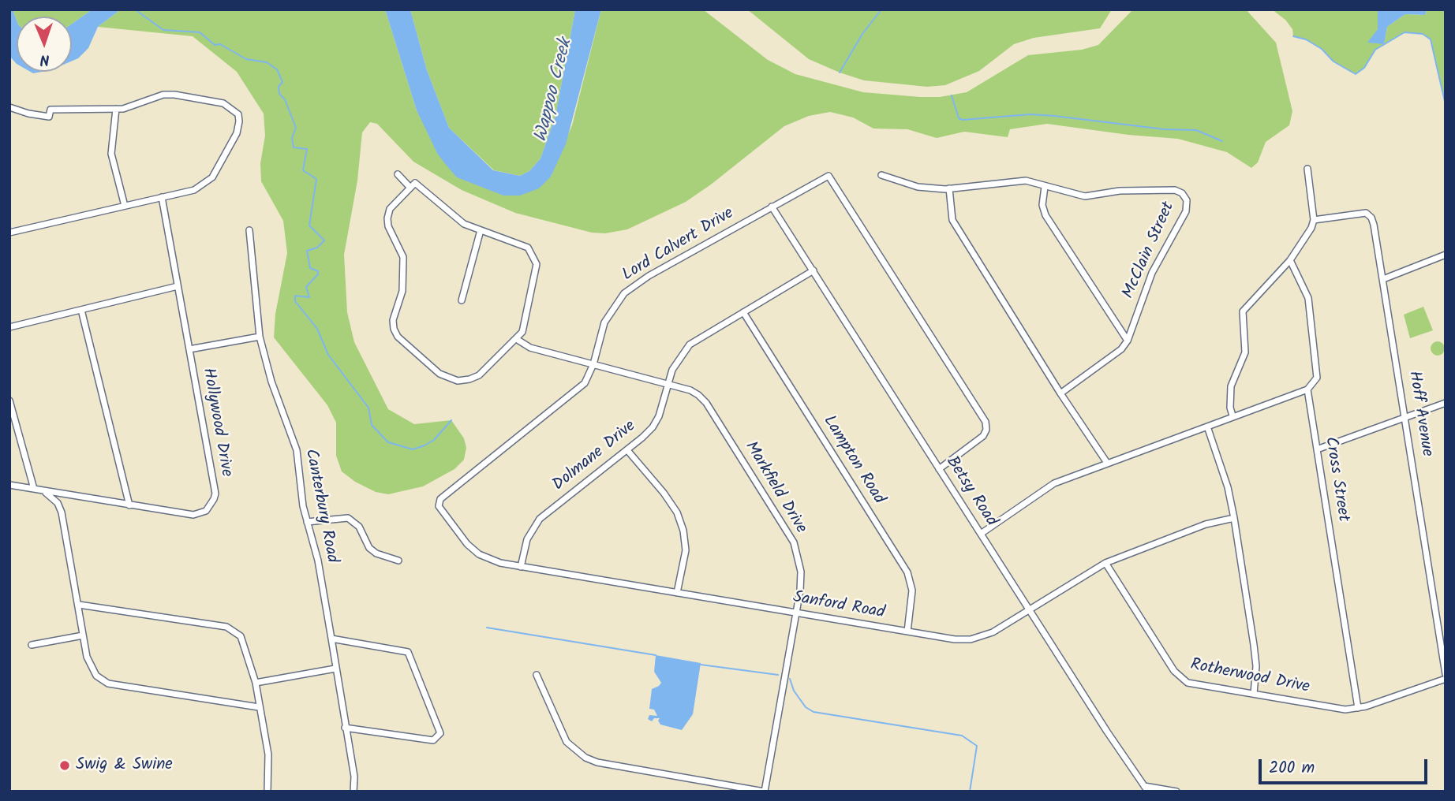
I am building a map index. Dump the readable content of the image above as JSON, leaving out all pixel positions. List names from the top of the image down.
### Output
{
  "streets": {
    "street": [
      "Lord Calvert Drive",
      "McClain Street",
      "Hoff Avenue",
      "Hollywood Drive",
      "Dolmane Drive",
      "Lampton Road",
      "Cross Street",
      "Markfield Drive",
      "Betsy Road",
      "Canterbury Road",
      "Sanford Road",
      "Rotherwood Drive"
    ]
  },
  "crossings": [
    ["Lord Calvert Drive", "Markfield Drive"],
    ["Lord Calvert Drive", "Betsy Road"],
    ["Lord Calvert Drive", "Sanford Road"],
    ["Hoff Avenue", "Rotherwood Drive"],
    ["Dolmane Drive", "Lampton Road"],
    ["Dolmane Drive", "Markfield Drive"],
    ["Dolmane Drive", "Betsy Road"],
    ["Dolmane Drive", "Sanford Road"],
    ["Lampton Road", "Sanford Road"],
    ["Cross Street", "Rotherwood Drive"],
    ["Markfield Drive", "Sanford Road"],
    ["Betsy Road", "Sanford Road"],
    ["Sanford Road", "Rotherwood Drive"]
  ],
  "water": ["Wappoo Creek"],
  "places": ["Swig & Swine"],
  "scale_bar": "200 m",
  "north": "bottom"
}
